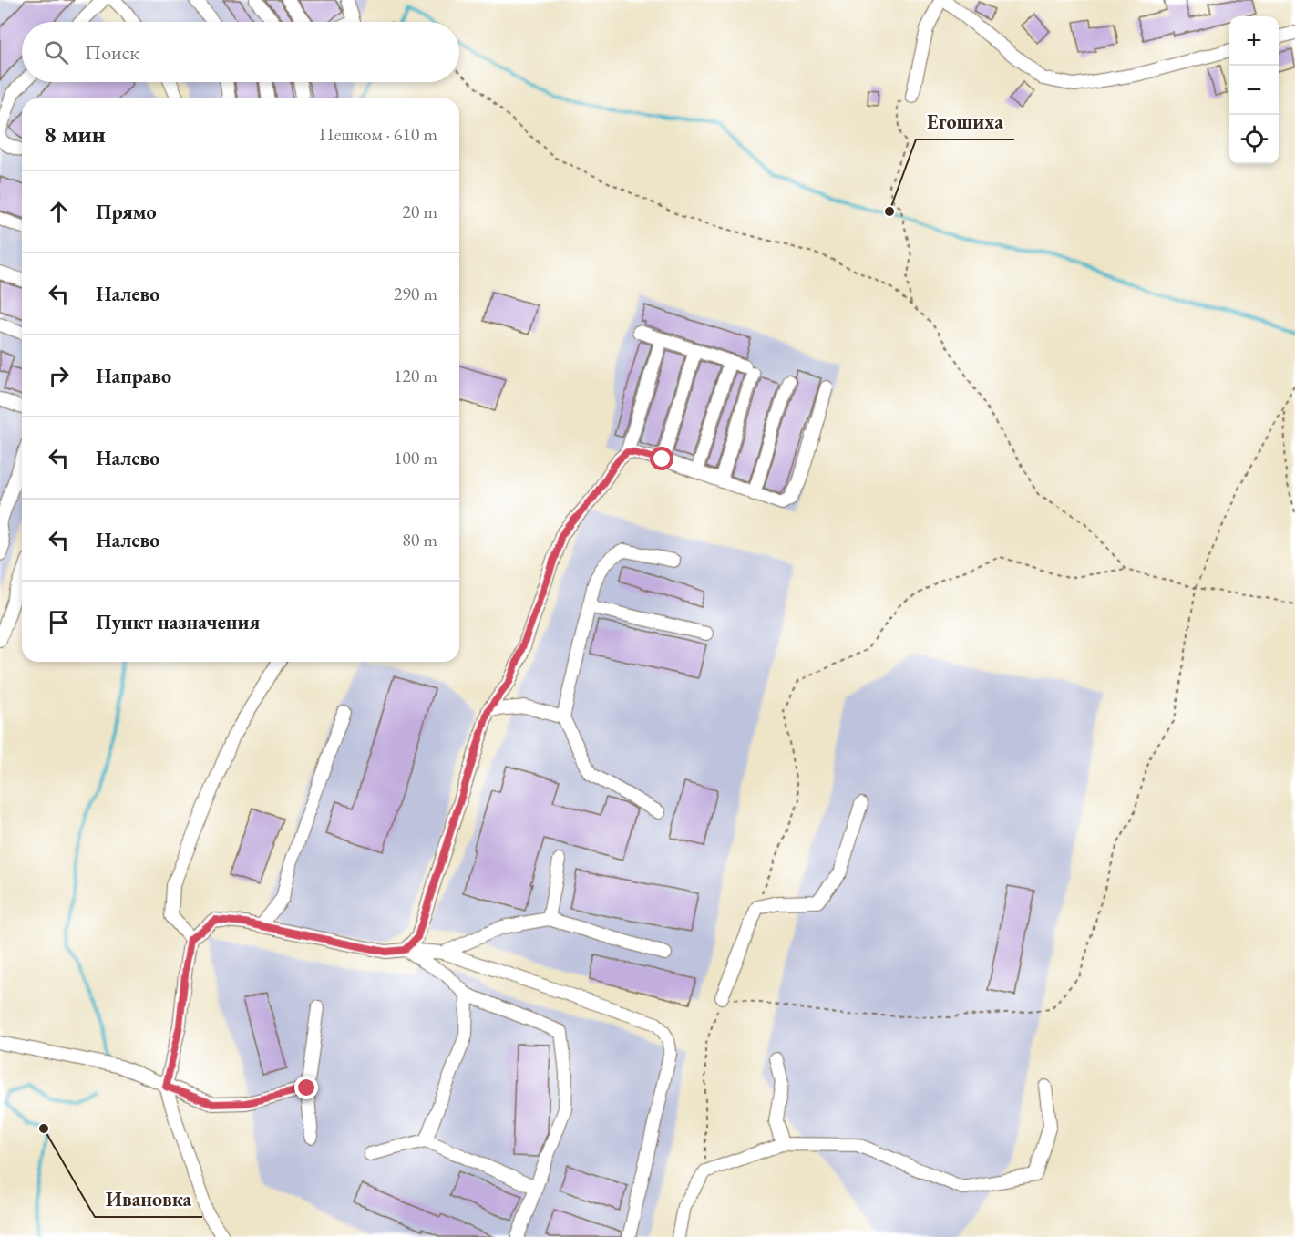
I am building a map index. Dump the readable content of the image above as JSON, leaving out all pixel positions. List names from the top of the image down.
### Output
{
  "places": ["Егошиха", "Ивановка"],
  "page": {
    "map_buttons": ["+", "−"],
    "search": "Поиск",
    "heading": ["8 мин", "Пешком · 610 m"],
    "list": [
      ["Прямо", "20 m"],
      ["Налево", "290 m"],
      ["Направо", "120 m"],
      ["Налево", "100 m"],
      ["Налево", "80 m"],
      "Пункт назначения"
    ]
  }
}
